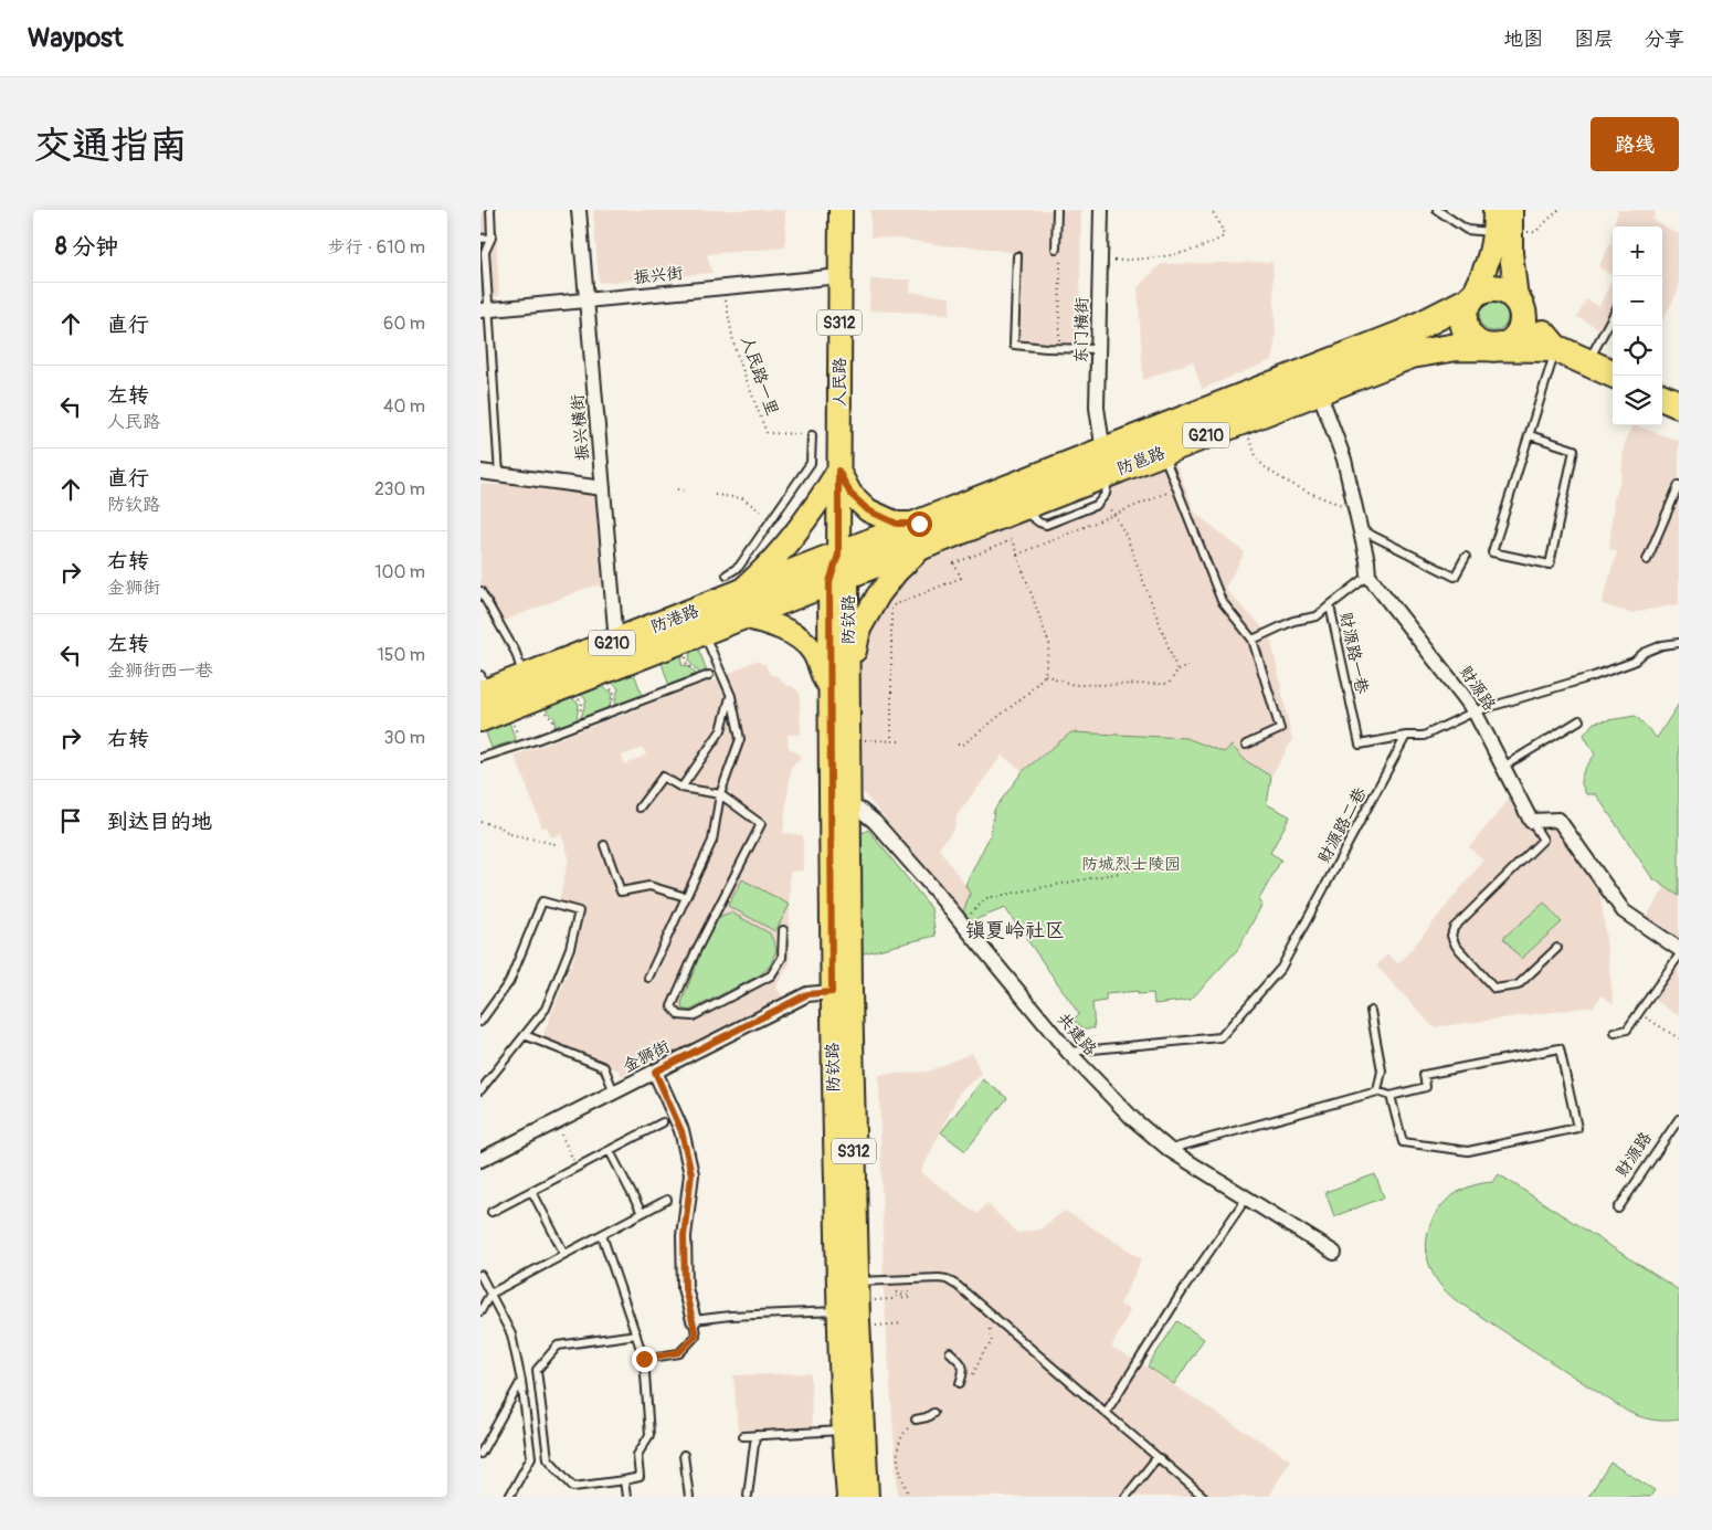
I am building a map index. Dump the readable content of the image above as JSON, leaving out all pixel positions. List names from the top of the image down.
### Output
{
  "streets": {
    "highway": ["G210", "防邕路", "防港路"],
    "main road": ["S312", "人民路", "防钦路"],
    "street": [
      "振兴街",
      "东门横街",
      "振兴横街",
      "财源路",
      "共建路",
      "金狮街"
    ],
    "lane": ["财源路一巷", "财源路二巷"],
    "path": ["人民路一里"]
  },
  "crossings": [
    ["振兴街", "人民路一里"],
    ["振兴街", "人民路"],
    ["振兴街", "振兴横街"],
    ["东门横街", "防邕路"],
    ["人民路", "防邕路"],
    ["人民路", "防港路"],
    ["人民路", "防钦路"],
    ["振兴横街", "防港路"],
    ["G210", "防邕路"],
    ["防邕路", "防港路"],
    ["防邕路", "防钦路"],
    ["防港路", "防钦路"],
    ["防钦路", "共建路"],
    ["防钦路", "金狮街"],
    ["财源路一巷", "财源路二巷"],
    ["财源路二巷", "共建路"]
  ],
  "districts": ["镇夏岭社区"],
  "parks": ["防城烈士陵园"],
  "page": {
    "header": "Waypost",
    "nav": ["地图", "图层", "分享"],
    "buttons": "路线",
    "title": "交通指南",
    "heading": ["8 分钟", "步行 · 610 m"],
    "map_buttons": ["+", "−"],
    "list": [
      ["直行", "60 m"],
      ["左转", "人民路", "40 m"],
      ["直行", "防钦路", "230 m"],
      ["右转", "金狮街", "100 m"],
      ["左转", "金狮街西一巷", "150 m"],
      ["右转", "30 m"],
      "到达目的地"
    ]
  }
}
